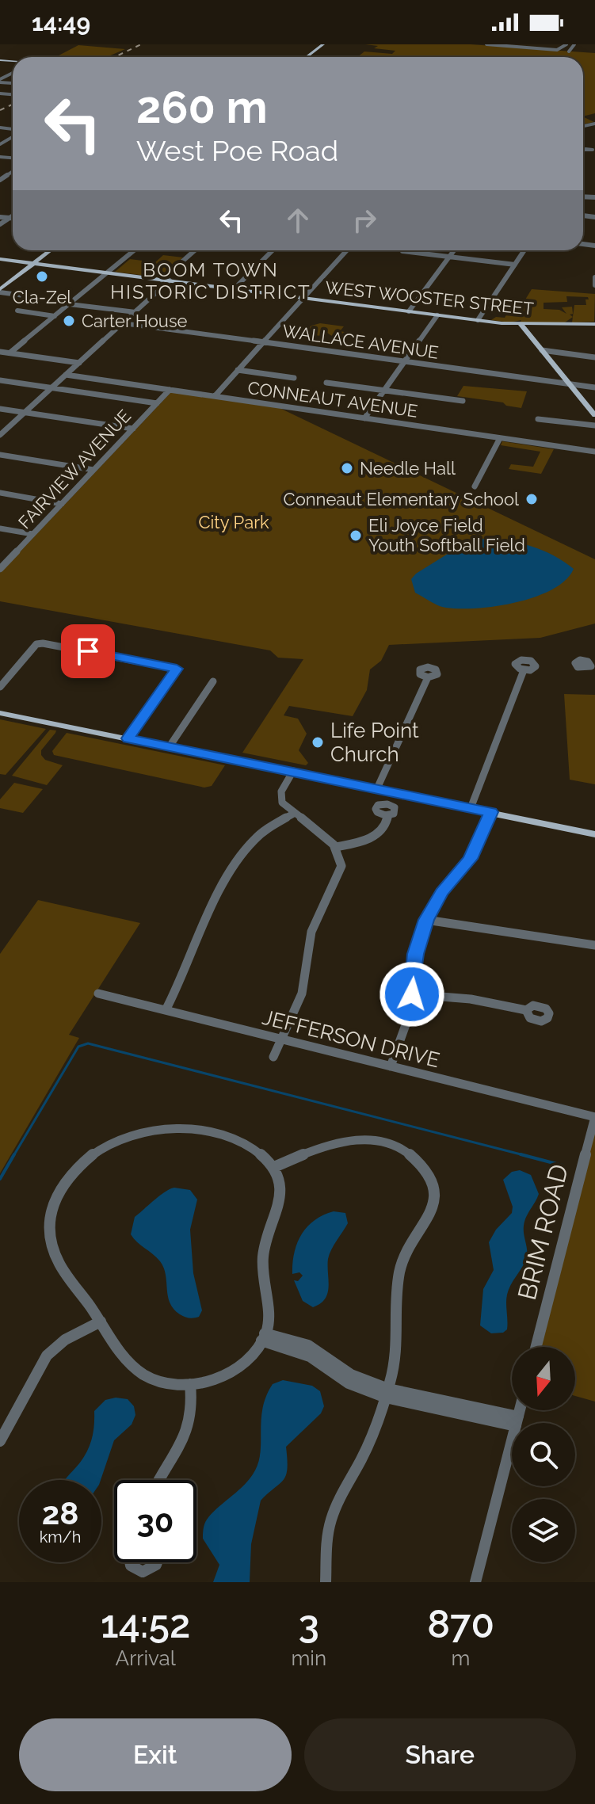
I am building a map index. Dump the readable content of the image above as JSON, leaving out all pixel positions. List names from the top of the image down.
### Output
{
  "streets": {
    "main road": ["WEST WOOSTER STREET"],
    "street": [
      "WALLACE AVENUE",
      "CONNEAUT AVENUE",
      "FAIRVIEW AVENUE",
      "JEFFERSON DRIVE",
      "BRIM ROAD"
    ]
  },
  "crossings": [
    ["CONNEAUT AVENUE", "FAIRVIEW AVENUE"],
    ["JEFFERSON DRIVE", "BRIM ROAD"]
  ],
  "districts": ["BOOM TOWN HISTORIC DISTRICT"],
  "parks": ["City Park"],
  "places": [
    "Cla-Zel",
    "Carter House",
    "Needle Hall",
    "Conneaut Elementary School",
    "Eli Joyce Field Youth Softball Field",
    "Life Point Church"
  ],
  "north": "bottom",
  "page": {
    "status": "14:49",
    "turn": ["260 m", "West Poe Road"],
    "speed": "28 km/h",
    "limit": "30",
    "eta": [
      "14:52",
      "Arrival",
      "3",
      "min",
      "870",
      "m"
    ],
    "buttons": ["Exit", "Share"]
  }
}
